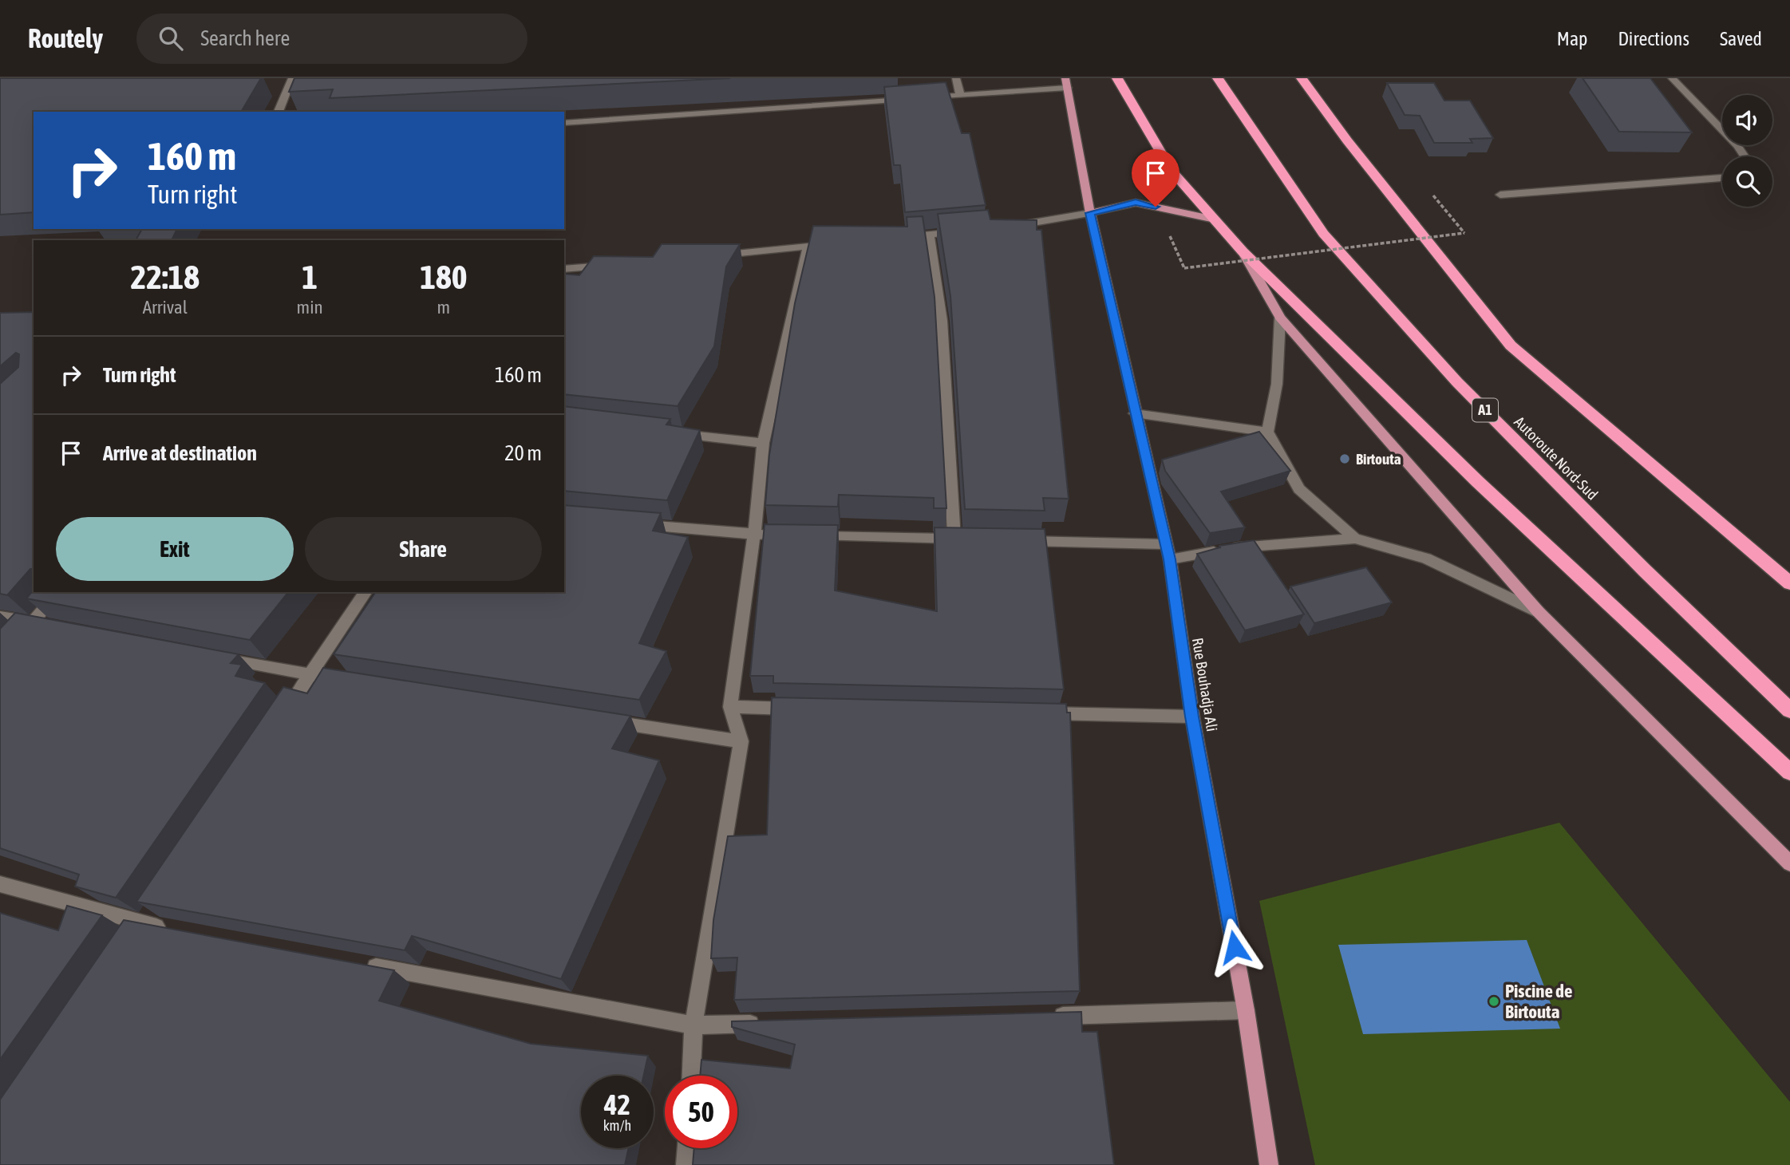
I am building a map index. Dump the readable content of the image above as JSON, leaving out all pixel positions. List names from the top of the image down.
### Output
{
  "streets": {
    "highway": ["A1", "Autoroute Nord-Sud"],
    "main road": ["Rue Bouhadja Ali"]
  },
  "places": ["Birtouta", "Piscine de Birtouta"],
  "page": {
    "header": "Routely",
    "search": "Search here",
    "nav": ["Map", "Directions", "Saved"],
    "turn": ["160 m", "Turn right"],
    "eta": [
      "22:18",
      "Arrival",
      "1",
      "min",
      "180",
      "m"
    ],
    "list": [
      {
        "name": "Turn right",
        "value": "160 m"
      },
      {
        "name": "Arrive at destination",
        "value": "20 m"
      }
    ],
    "buttons": ["Exit", "Share"],
    "speed": "42 km/h",
    "limit": "50"
  }
}
